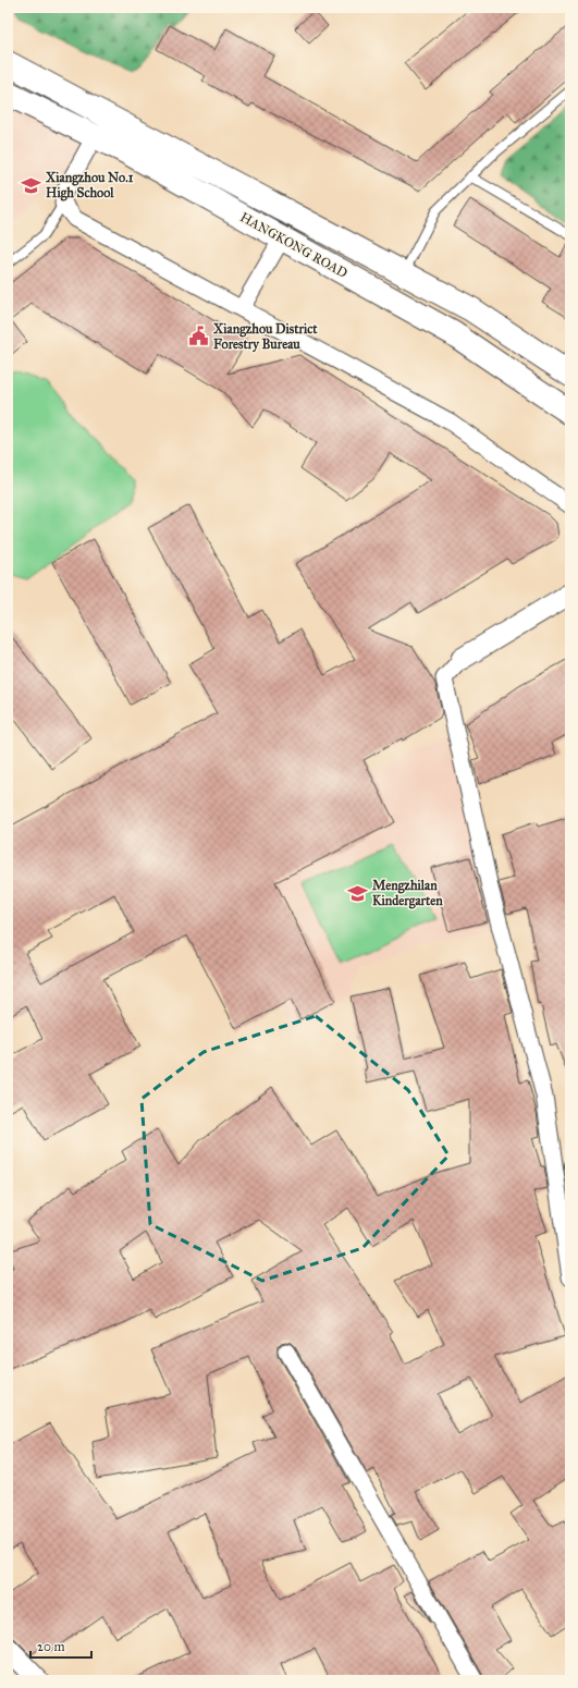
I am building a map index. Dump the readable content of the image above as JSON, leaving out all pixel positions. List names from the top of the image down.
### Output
{
  "streets": {
    "main road": ["HANGKONG ROAD"]
  },
  "places": {
    "school or university": ["Xiangzhou No.1 High School", "Mengzhilan Kindergarten"],
    "public building": ["Xiangzhou District Forestry Bureau"]
  },
  "scale_bar": "20 m"
}
